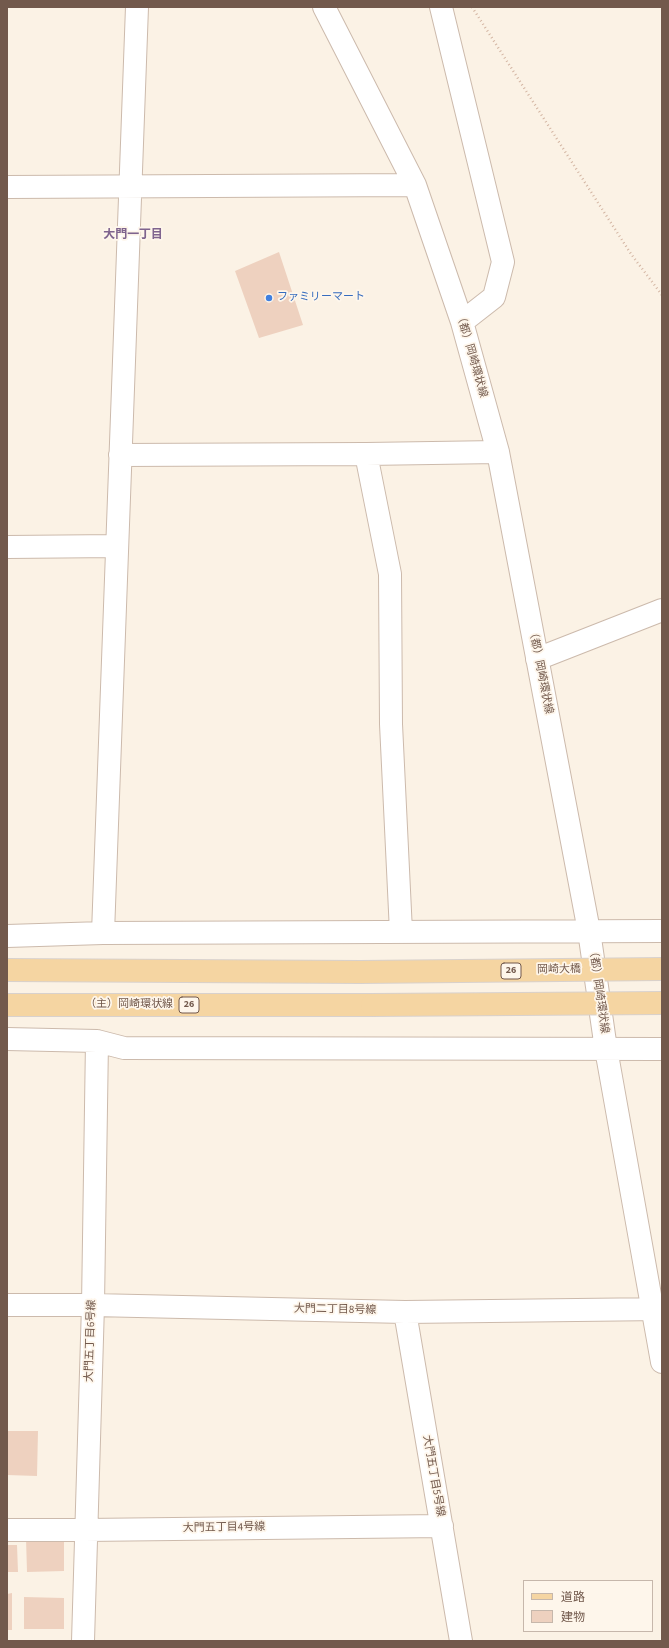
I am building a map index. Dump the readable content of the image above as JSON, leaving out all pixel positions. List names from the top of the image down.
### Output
{
  "streets": {
    "main road": ["岡崎大橋", "26", "（主）岡崎環状線"],
    "street": [
      "（都）岡崎環状線",
      "大門二丁目8号線",
      "大門五丁目6号線",
      "大門五丁目5号線",
      "大門五丁目4号線"
    ]
  },
  "crossings": [
    ["（都）岡崎環状線", "大門二丁目8号線"],
    ["大門二丁目8号線", "大門五丁目6号線"],
    ["大門二丁目8号線", "大門五丁目5号線"],
    ["大門五丁目6号線", "大門五丁目4号線"],
    ["大門五丁目5号線", "大門五丁目4号線"]
  ],
  "districts": ["大門一丁目"],
  "places": ["ファミリーマート"],
  "legend": ["道路", "建物"]
}
